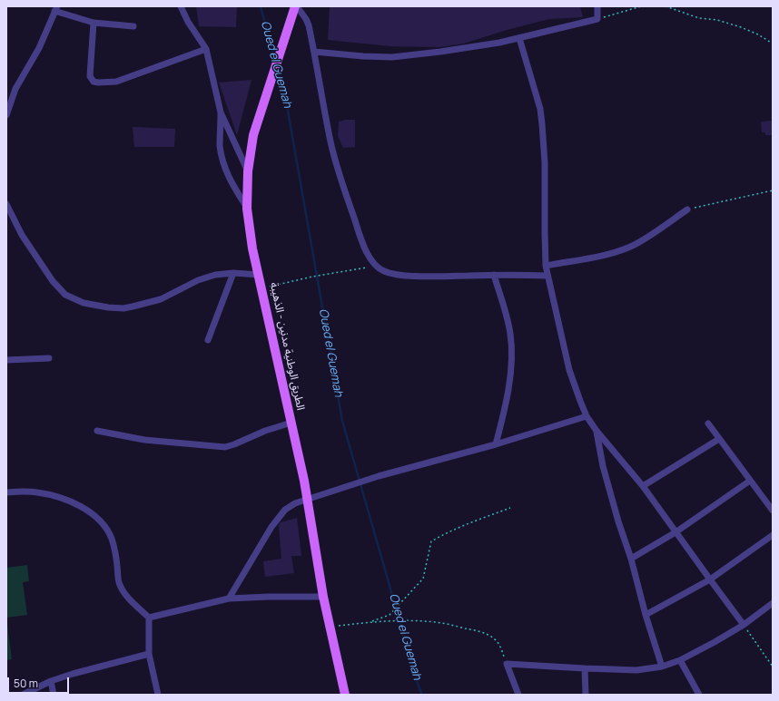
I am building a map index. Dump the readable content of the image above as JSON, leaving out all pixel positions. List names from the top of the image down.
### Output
{
  "streets": {
    "main road": ["الطريق الوطنية مدنين - الذهيبة"]
  },
  "water": ["Oued el Guemah"],
  "scale_bar": "50 m"
}
